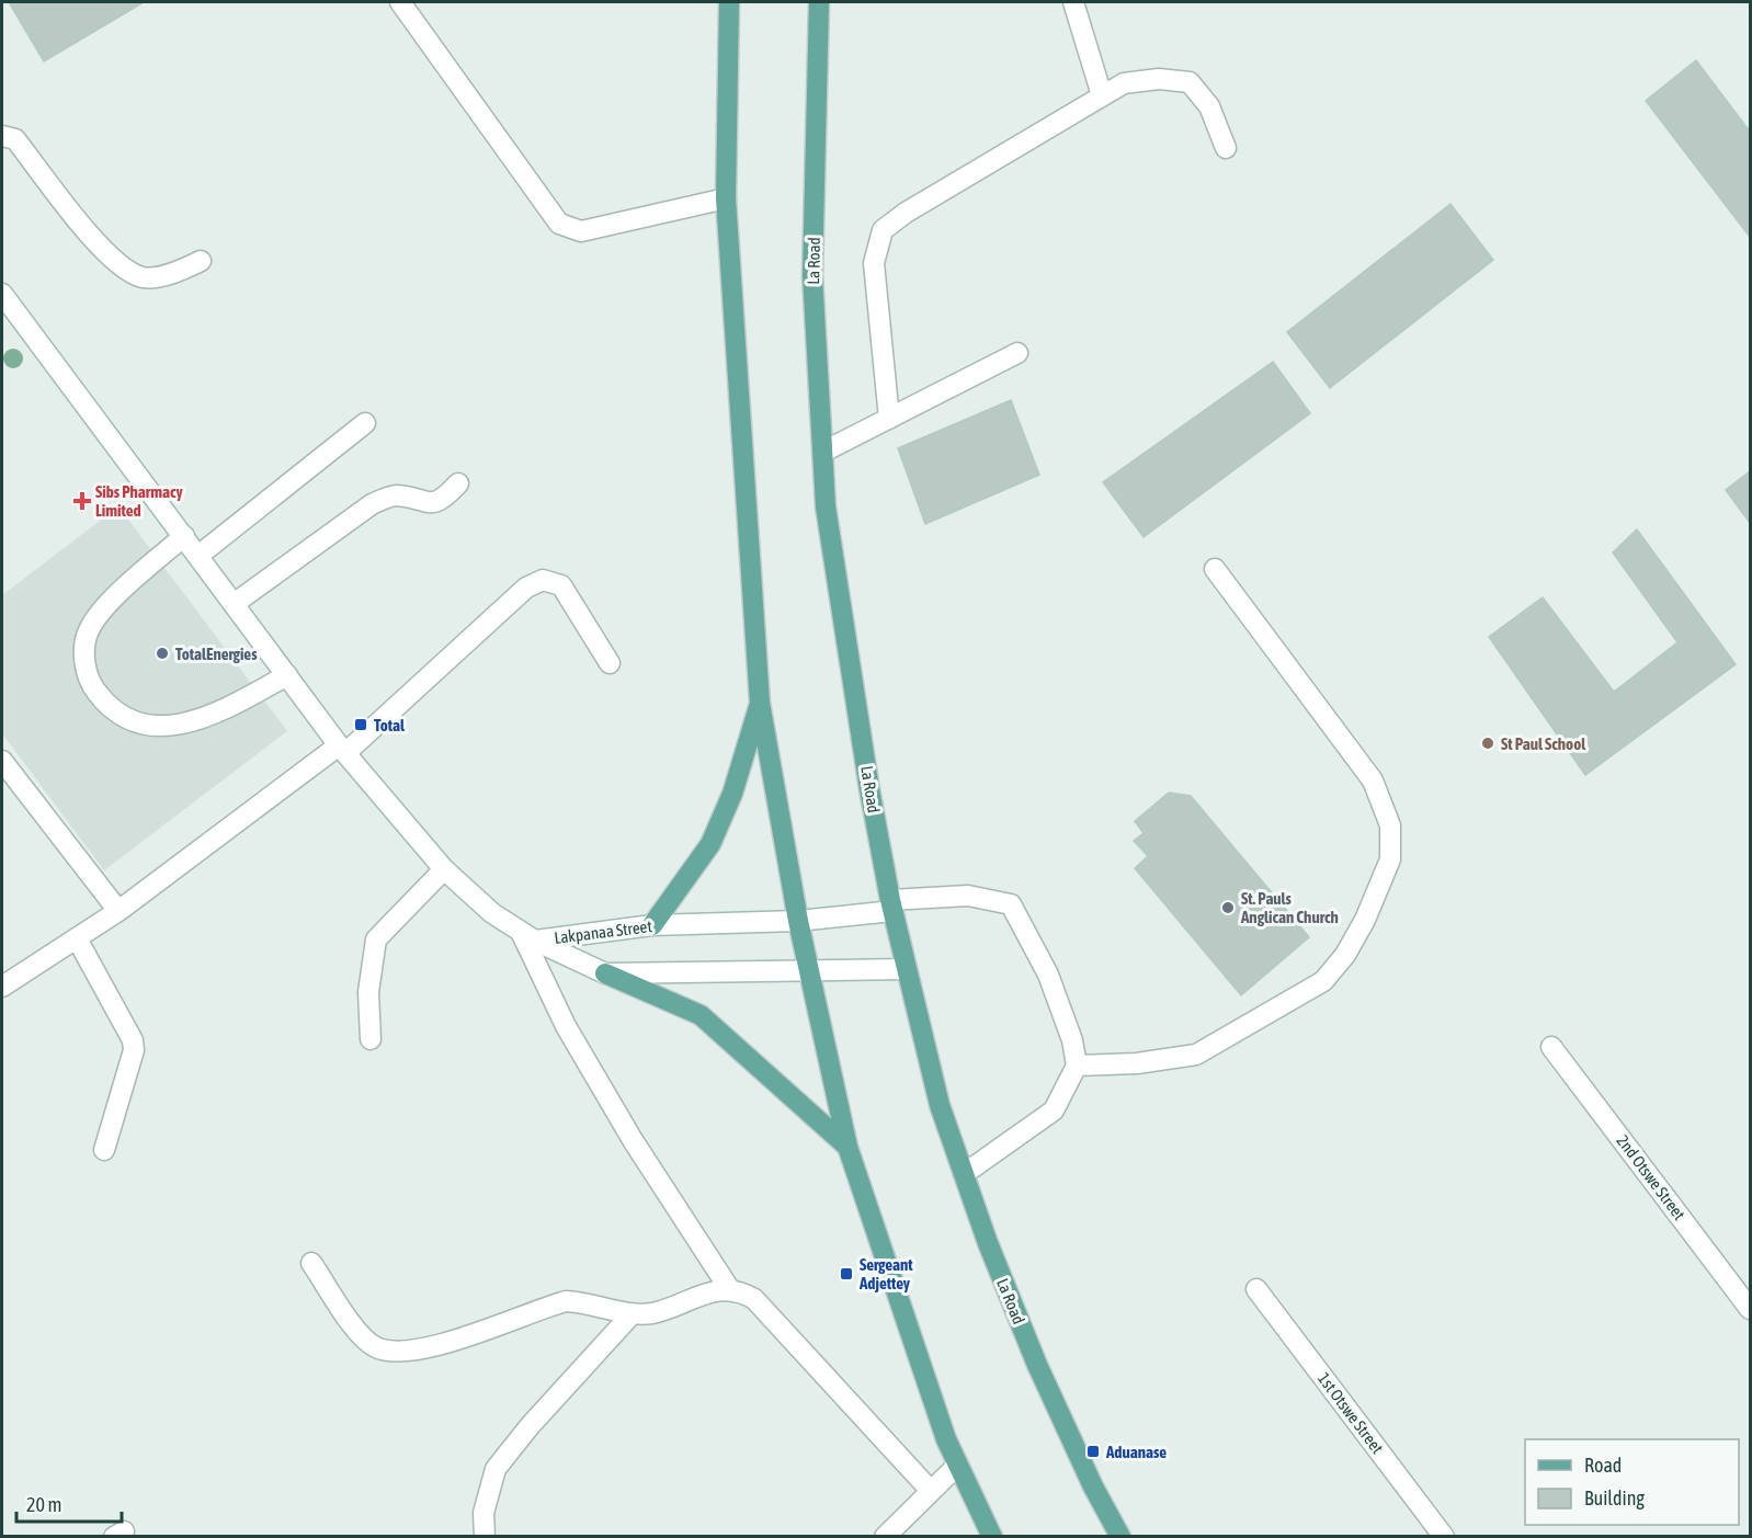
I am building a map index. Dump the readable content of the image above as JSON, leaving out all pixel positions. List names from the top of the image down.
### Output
{
  "streets": {
    "main road": ["La Road"],
    "street": ["Lakpanaa Street", "2nd Otswe Street", "1st Otswe Street"]
  },
  "crossings": [
    ["La Road", "Lakpanaa Street"]
  ],
  "places": {
    "health": ["Sibs Pharmacy Limited"],
    "other": ["TotalEnergies", "St Paul School", "St. Pauls Anglican Church"],
    "transit": ["Total", "Sergeant Adjettey", "Aduanase"]
  },
  "legend": ["Road", "Building"],
  "scale_bar": "20 m"
}
